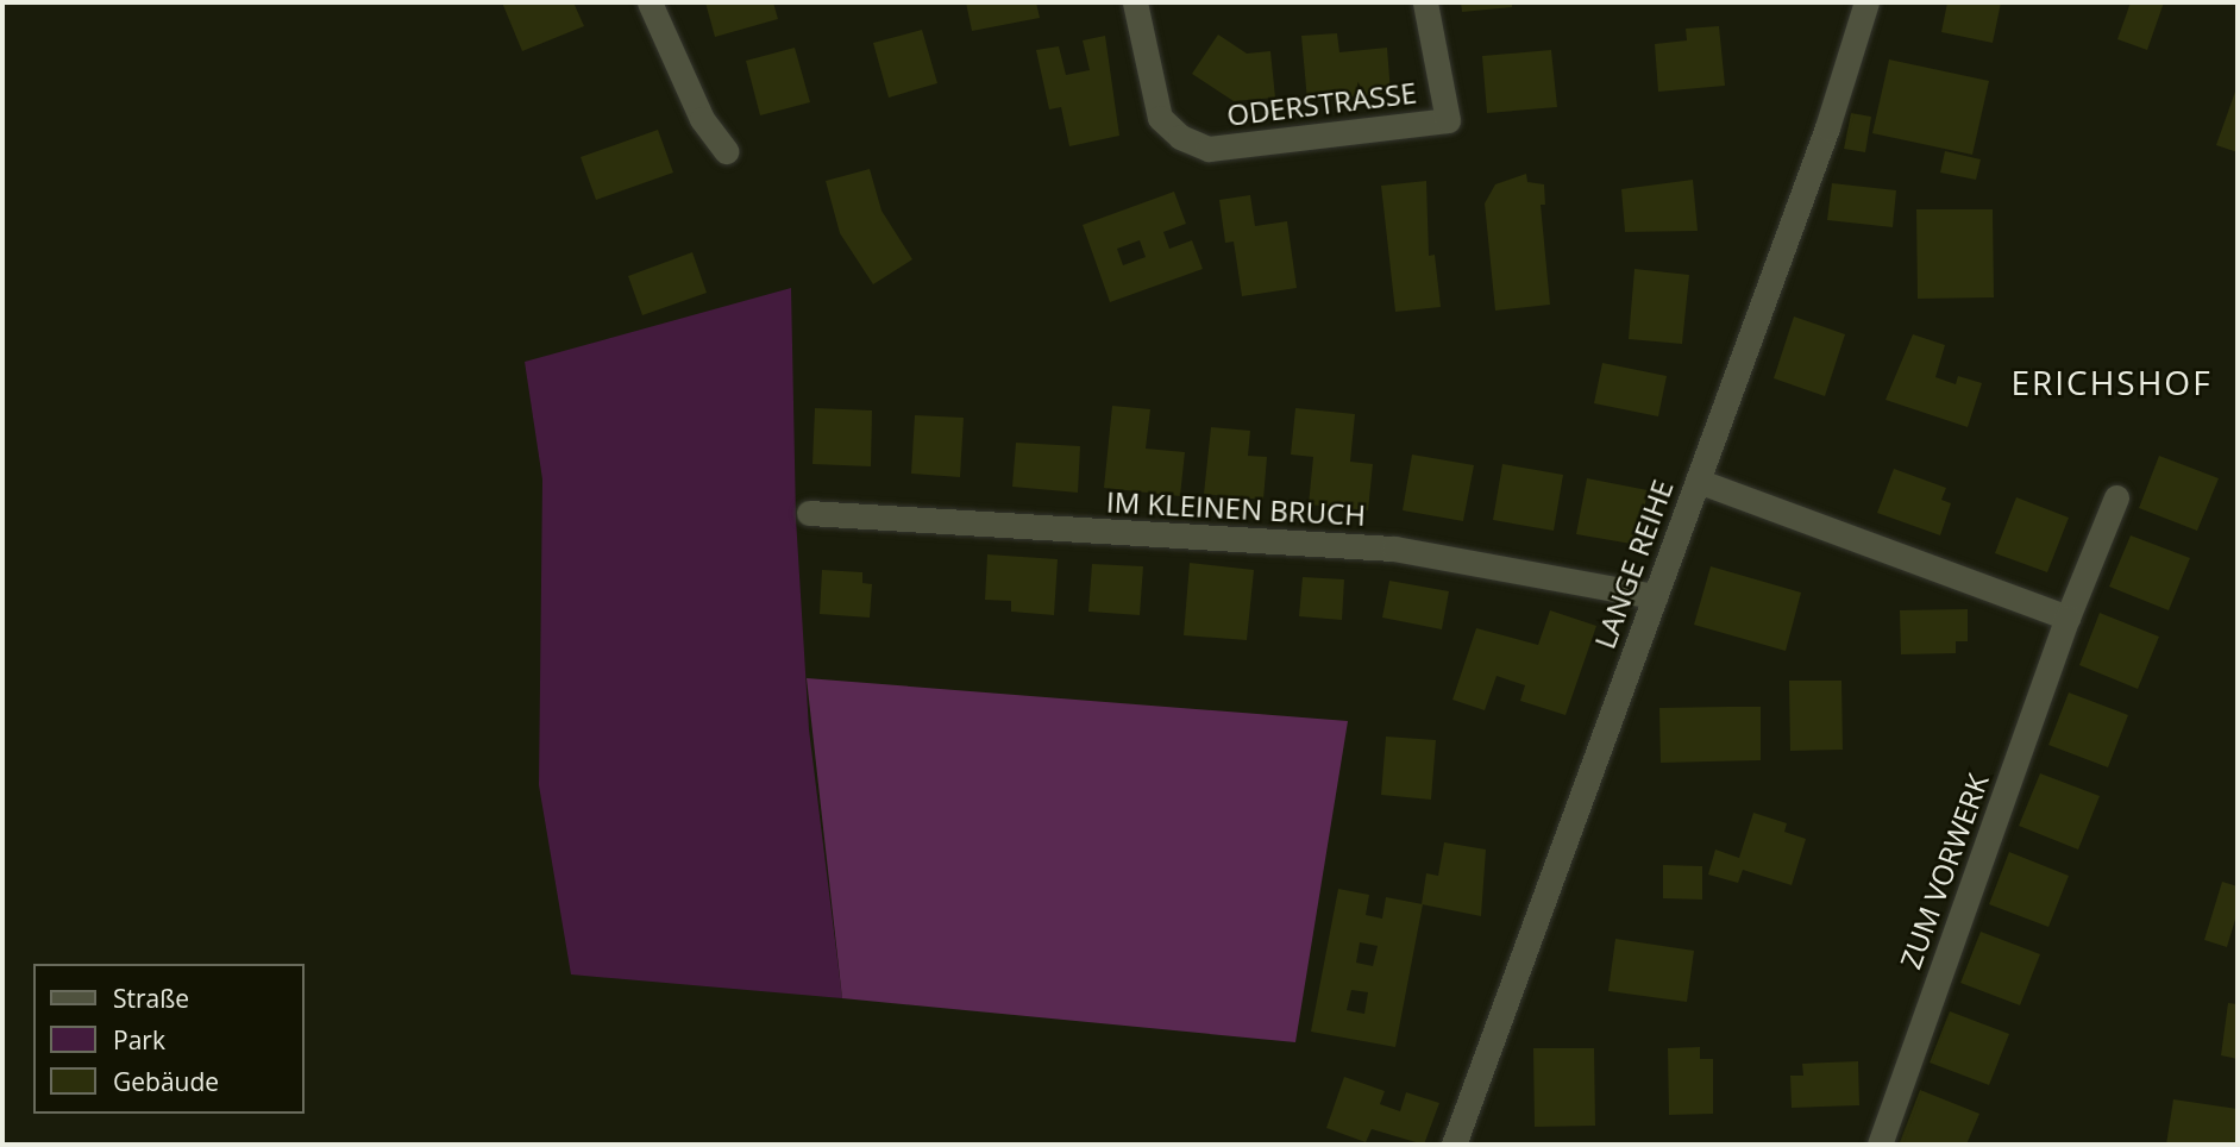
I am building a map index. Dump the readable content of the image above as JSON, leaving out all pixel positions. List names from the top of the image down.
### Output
{
  "streets": {
    "street": [
      "ODERSTRASSE",
      "IM KLEINEN BRUCH",
      "LANGE REIHE",
      "ZUM VORWERK"
    ]
  },
  "crossings": [
    ["IM KLEINEN BRUCH", "LANGE REIHE"]
  ],
  "districts": ["ERICHSHOF"],
  "legend": ["Straße", "Park", "Gebäude"]
}
